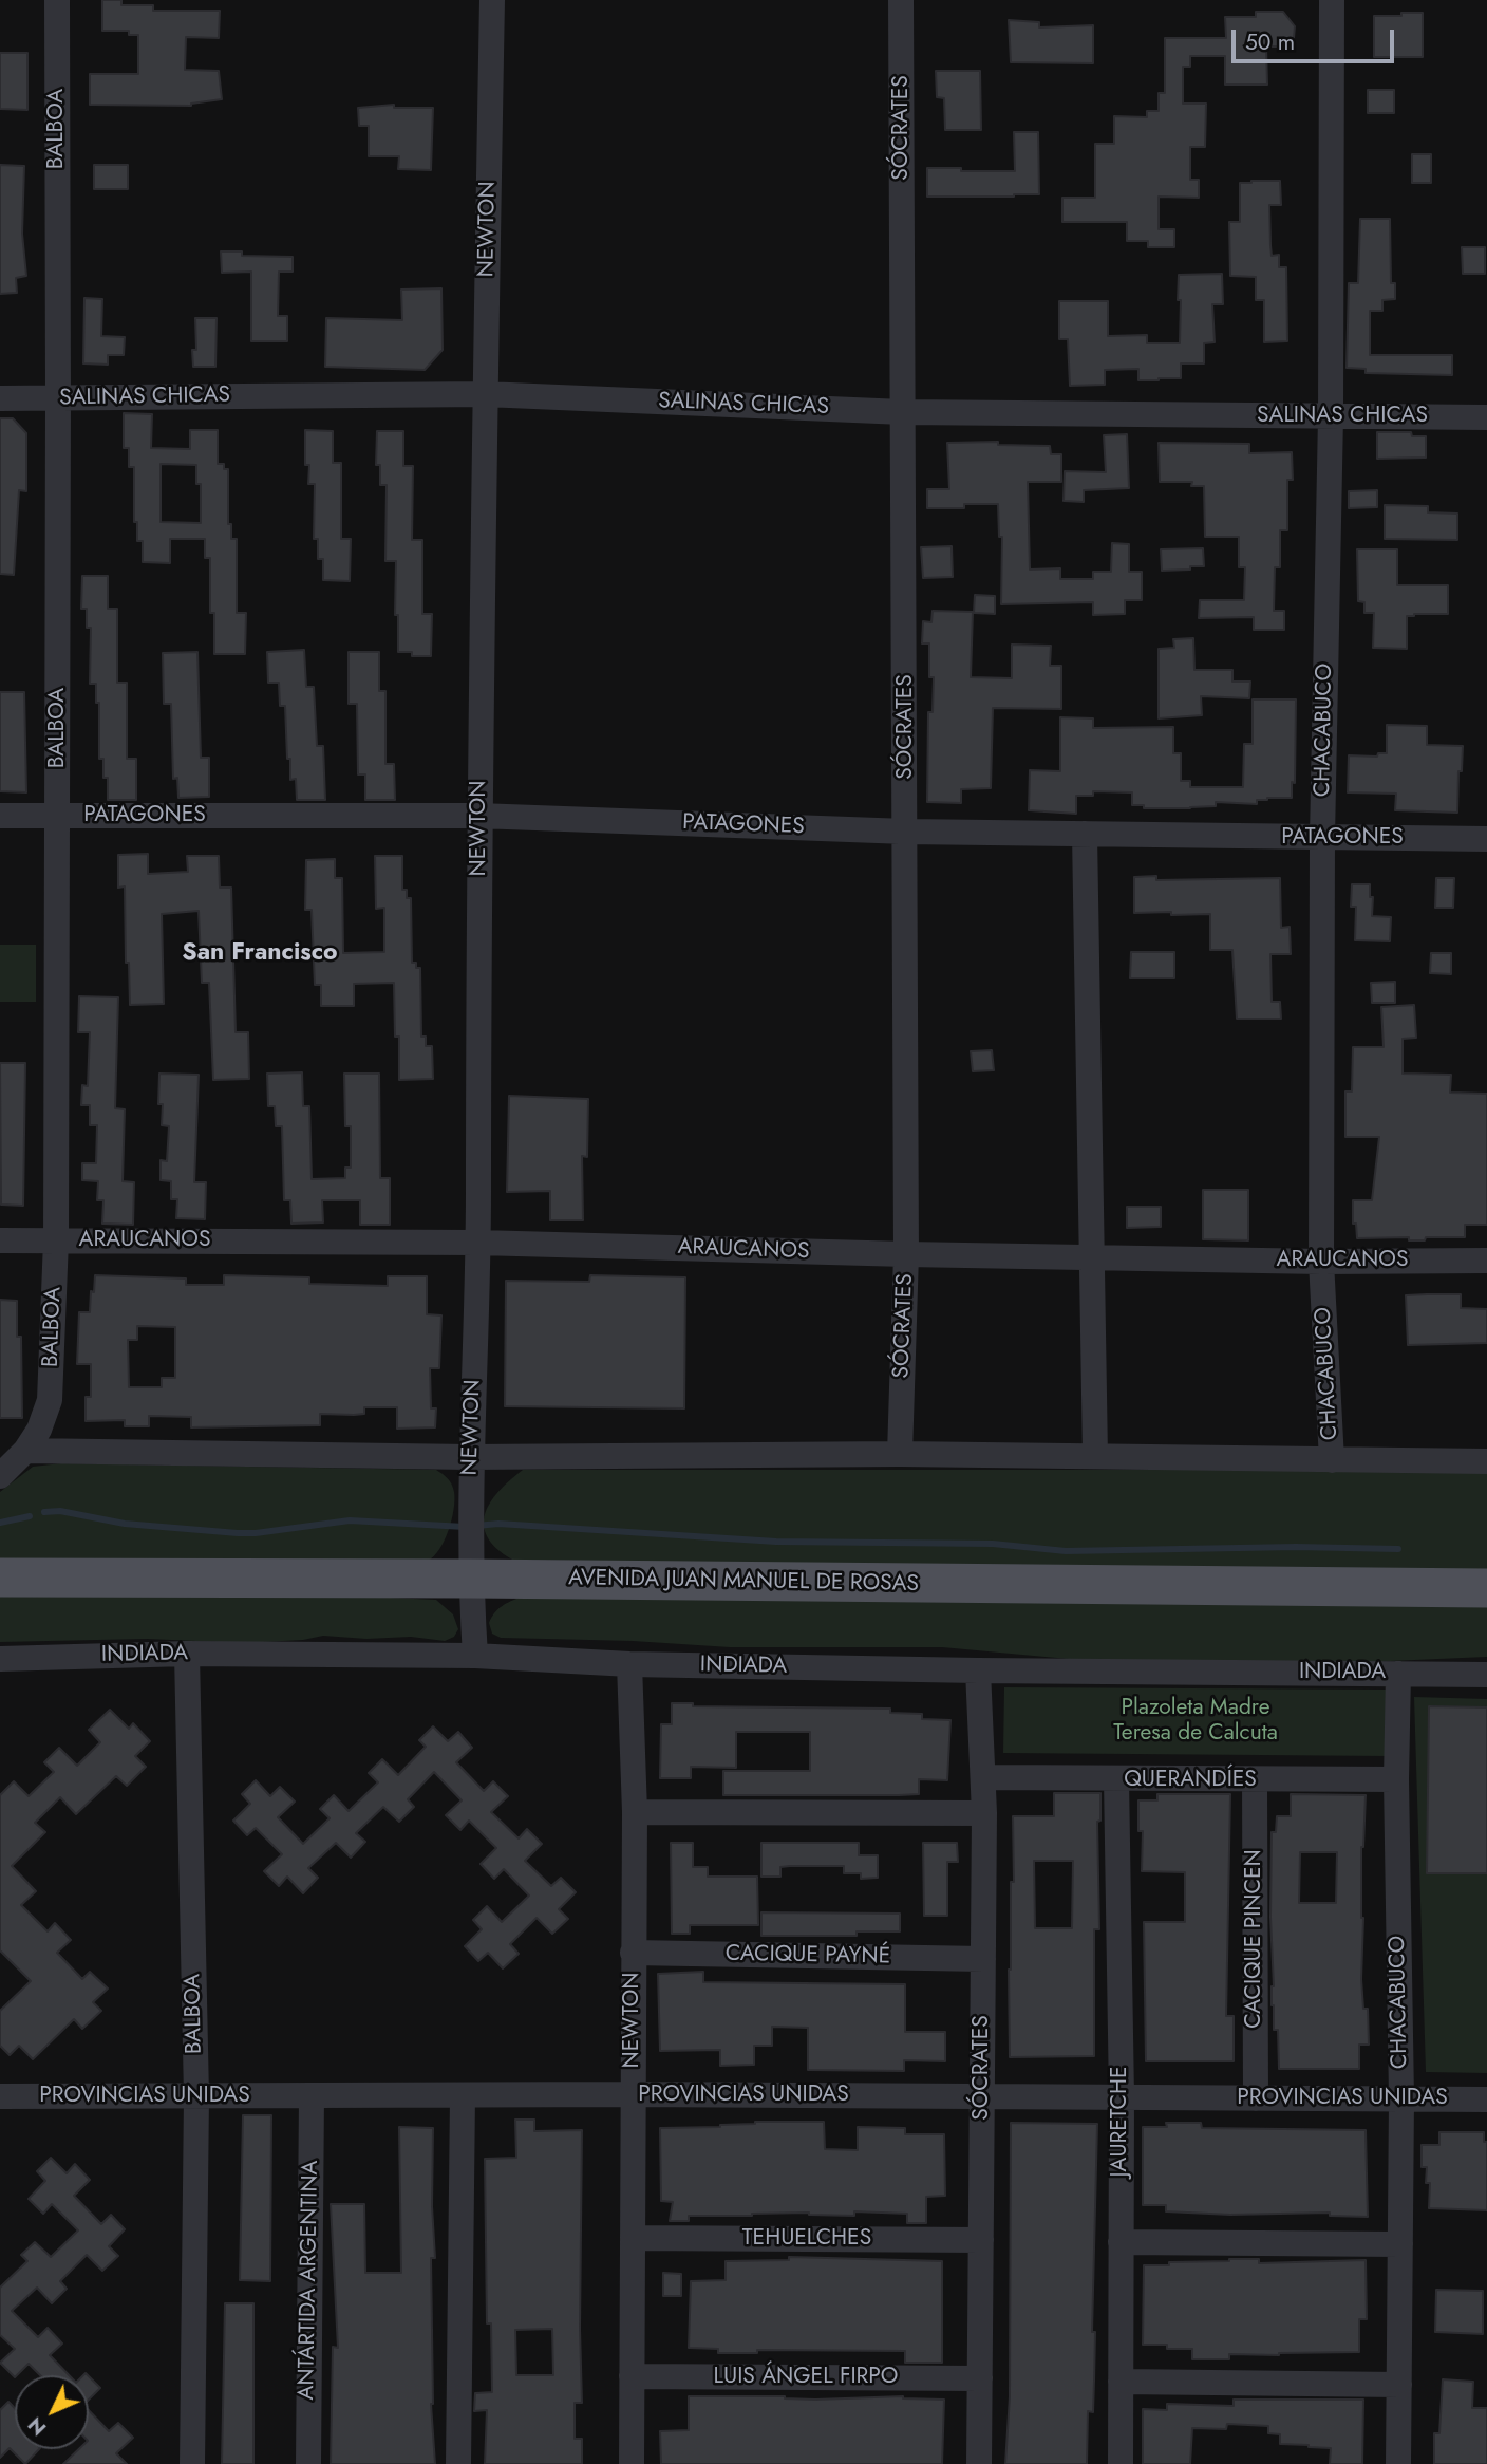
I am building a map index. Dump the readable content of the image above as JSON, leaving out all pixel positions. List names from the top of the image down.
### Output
{
  "streets": {
    "main road": ["AVENIDA JUAN MANUEL DE ROSAS"],
    "street": [
      "SÓCRATES",
      "BALBOA",
      "NEWTON",
      "SALINAS CHICAS",
      "CHACABUCO",
      "PATAGONES",
      "ARAUCANOS",
      "INDIADA",
      "QUERANDÍES",
      "CACIQUE PINCEN",
      "CACIQUE PAYNÉ",
      "PROVINCIAS UNIDAS",
      "JAURETCHE",
      "TEHUELCHES",
      "ANTÁRTIDA ARGENTINA",
      "LUIS ÁNGEL FIRPO"
    ]
  },
  "crossings": [
    ["SÓCRATES", "SALINAS CHICAS"],
    ["SÓCRATES", "PATAGONES"],
    ["SÓCRATES", "ARAUCANOS"],
    ["SÓCRATES", "INDIADA"],
    ["SÓCRATES", "QUERANDÍES"],
    ["SÓCRATES", "CACIQUE PAYNÉ"],
    ["SÓCRATES", "PROVINCIAS UNIDAS"],
    ["SÓCRATES", "TEHUELCHES"],
    ["SÓCRATES", "LUIS ÁNGEL FIRPO"],
    ["BALBOA", "SALINAS CHICAS"],
    ["BALBOA", "PATAGONES"],
    ["BALBOA", "ARAUCANOS"],
    ["BALBOA", "INDIADA"],
    ["BALBOA", "PROVINCIAS UNIDAS"],
    ["NEWTON", "SALINAS CHICAS"],
    ["NEWTON", "PATAGONES"],
    ["NEWTON", "ARAUCANOS"],
    ["NEWTON", "AVENIDA JUAN MANUEL DE ROSAS"],
    ["NEWTON", "INDIADA"],
    ["NEWTON", "CACIQUE PAYNÉ"],
    ["NEWTON", "PROVINCIAS UNIDAS"],
    ["NEWTON", "TEHUELCHES"],
    ["NEWTON", "LUIS ÁNGEL FIRPO"],
    ["SALINAS CHICAS", "CHACABUCO"],
    ["CHACABUCO", "PATAGONES"],
    ["CHACABUCO", "ARAUCANOS"],
    ["CHACABUCO", "INDIADA"],
    ["CHACABUCO", "QUERANDÍES"],
    ["CHACABUCO", "PROVINCIAS UNIDAS"],
    ["QUERANDÍES", "CACIQUE PINCEN"],
    ["QUERANDÍES", "JAURETCHE"],
    ["CACIQUE PINCEN", "PROVINCIAS UNIDAS"],
    ["PROVINCIAS UNIDAS", "JAURETCHE"],
    ["PROVINCIAS UNIDAS", "ANTÁRTIDA ARGENTINA"]
  ],
  "districts": ["San Francisco"],
  "parks": ["Plazoleta Madre Teresa de Calcuta"],
  "scale_bar": "50 m",
  "north": "bottom left"
}
